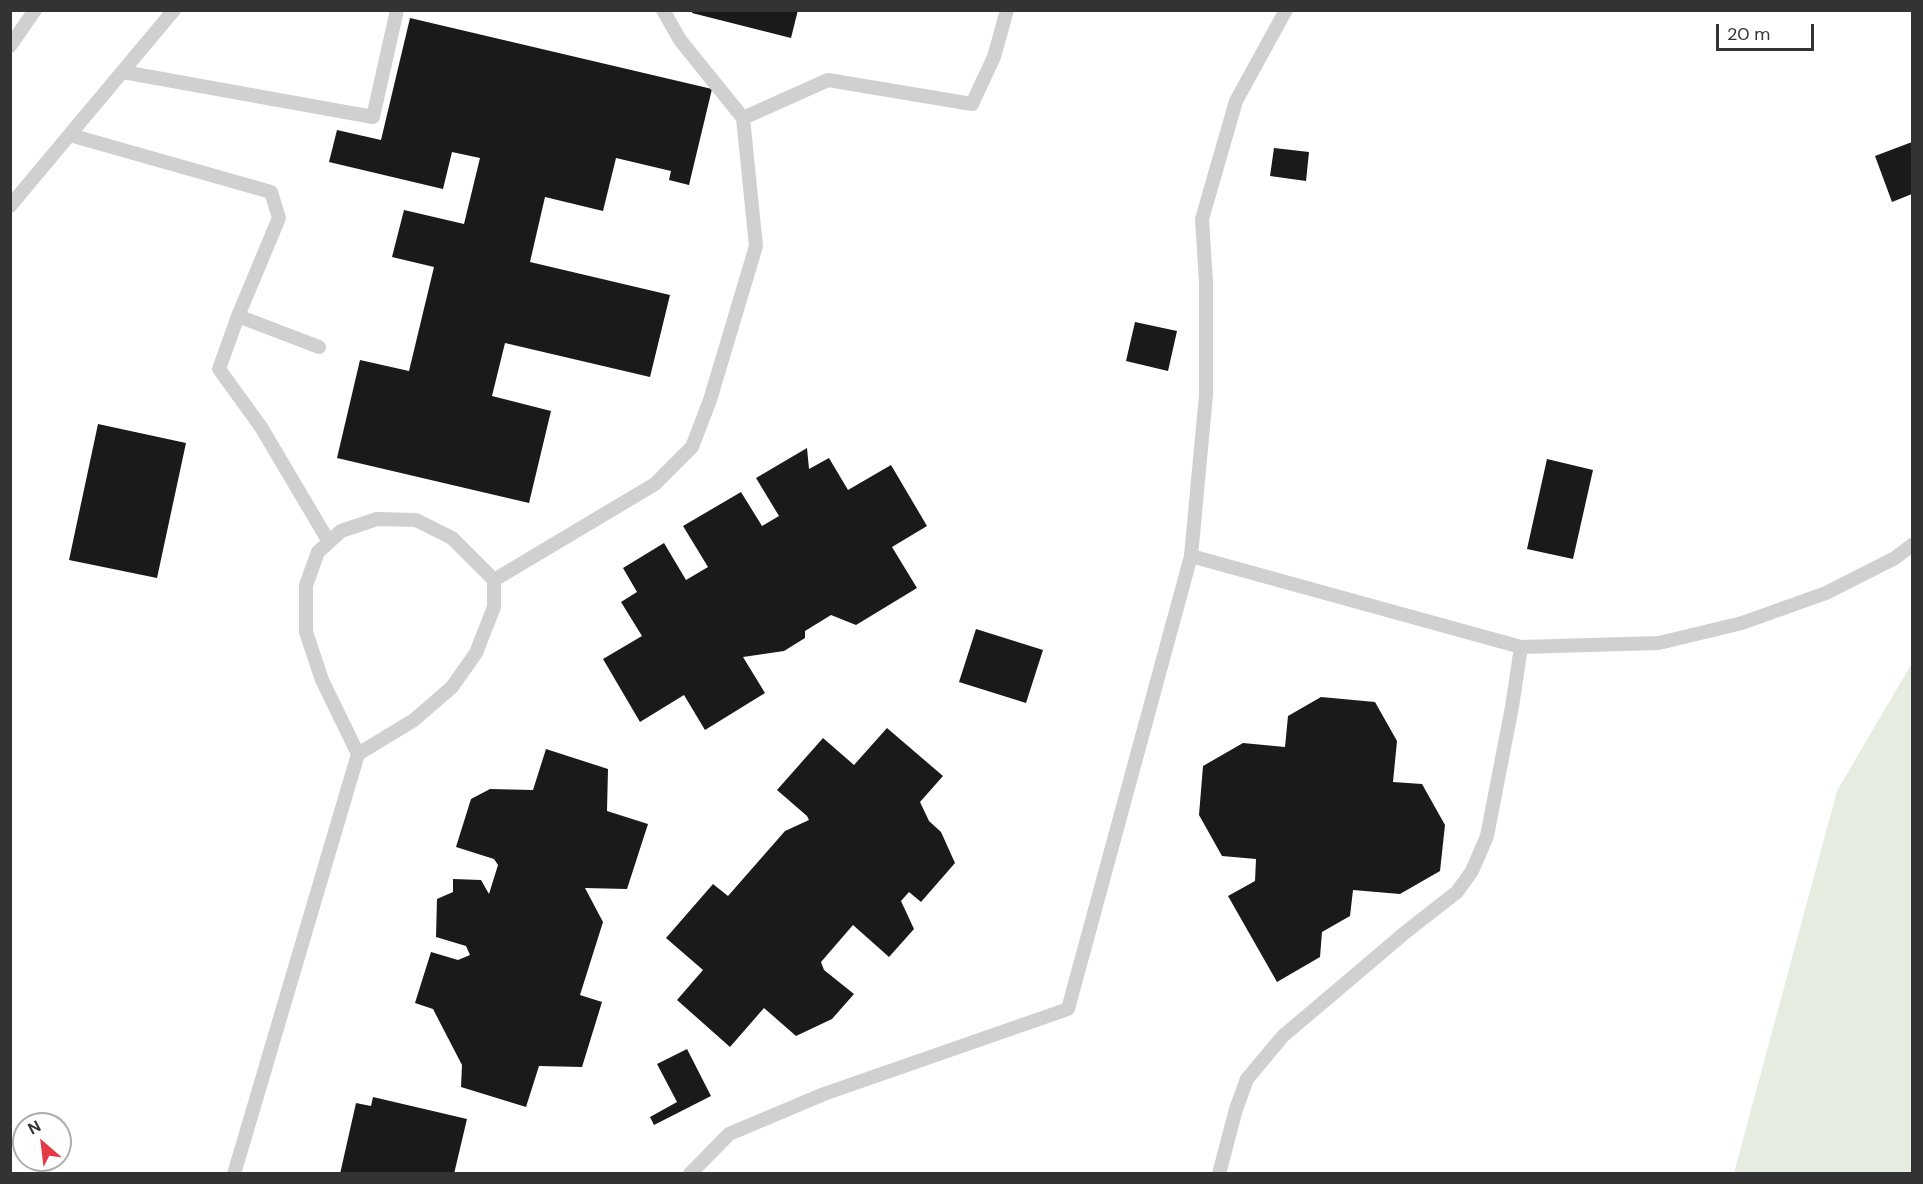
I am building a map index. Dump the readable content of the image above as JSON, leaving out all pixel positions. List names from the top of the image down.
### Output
{
  "scale_bar": "20 m",
  "north": "top left"
}
